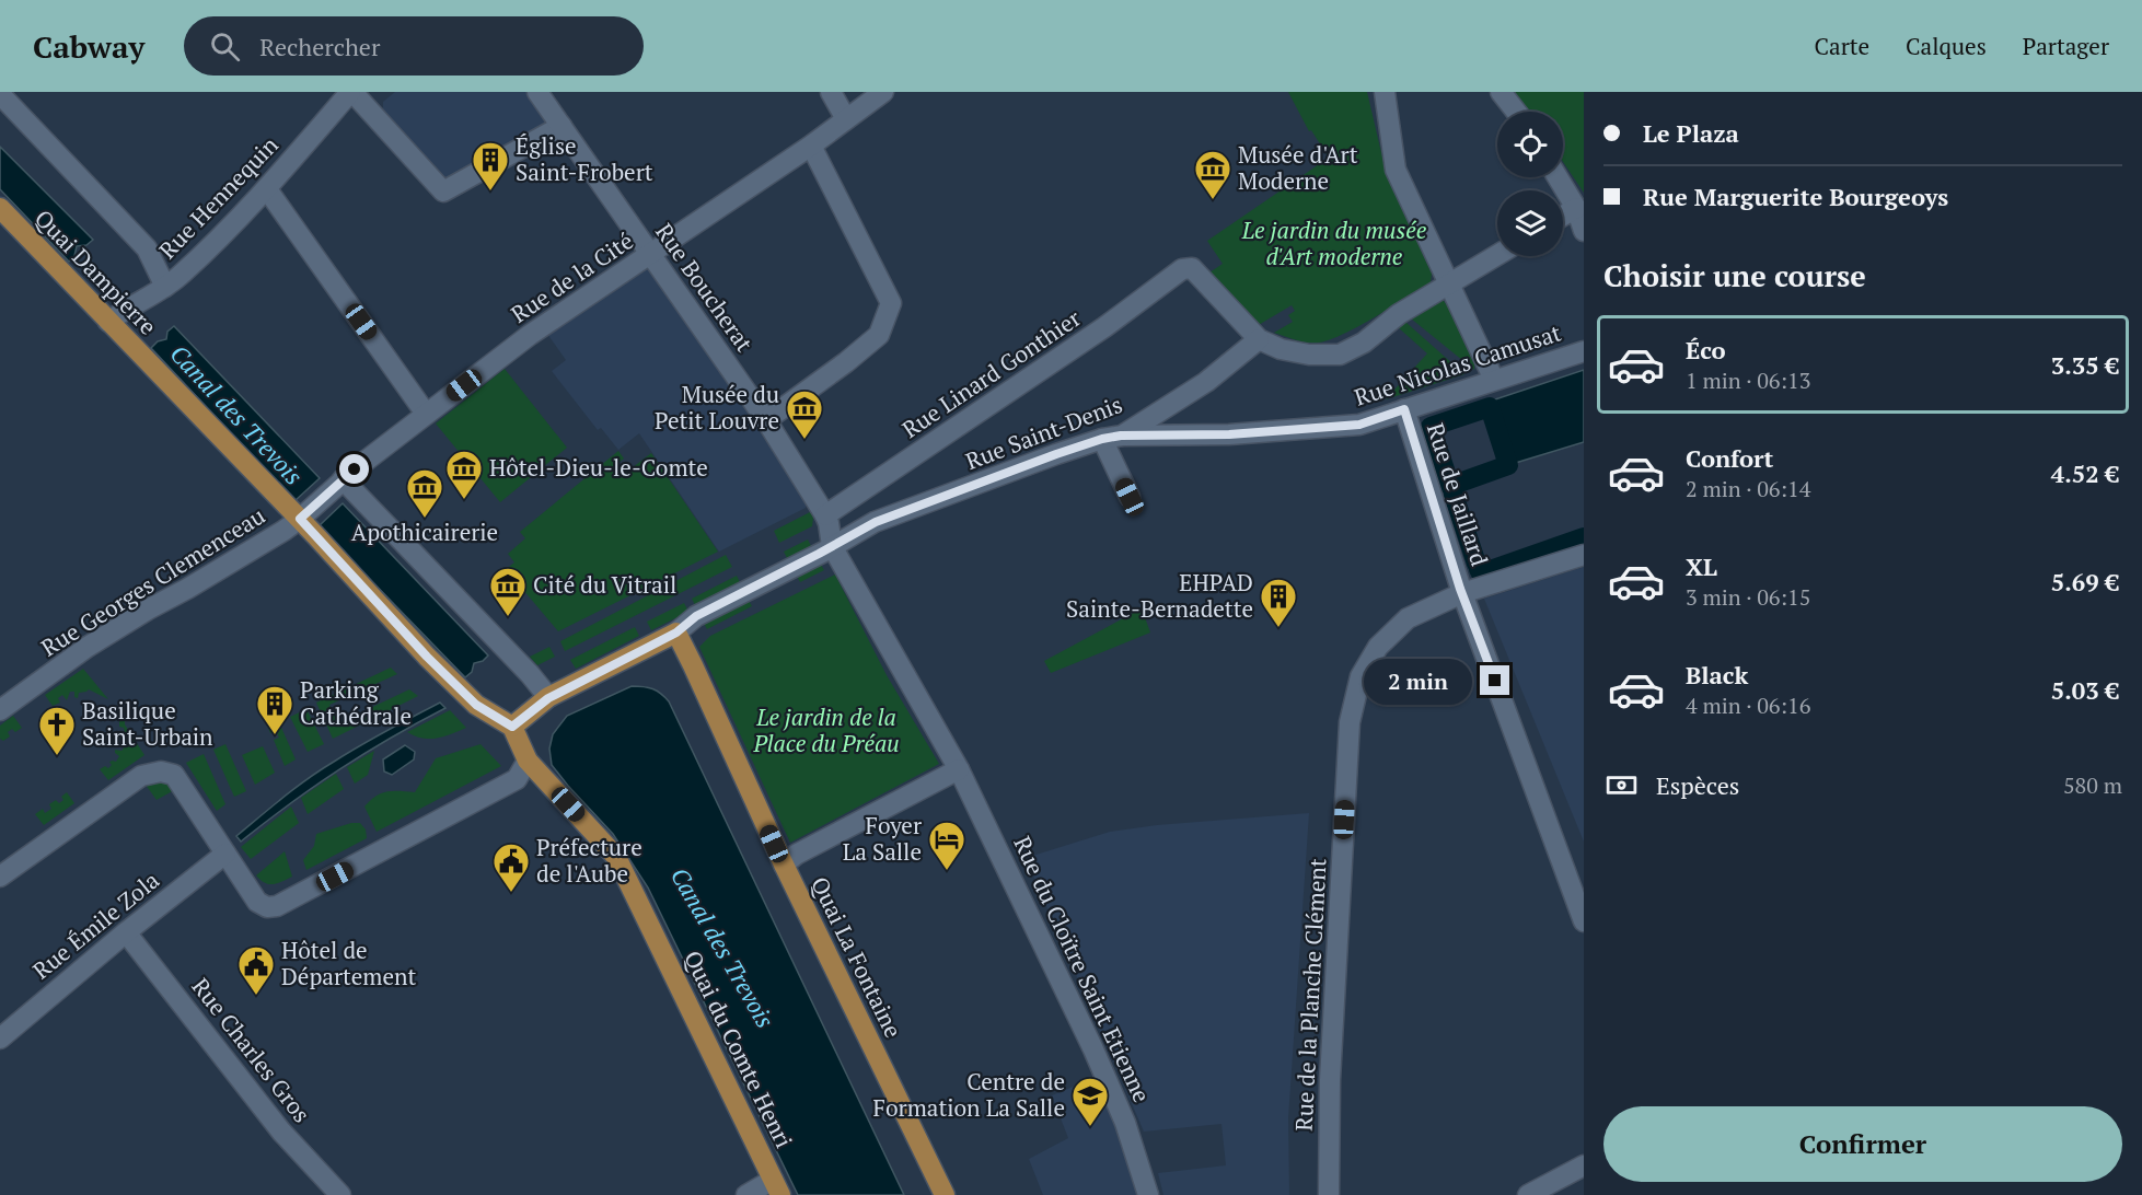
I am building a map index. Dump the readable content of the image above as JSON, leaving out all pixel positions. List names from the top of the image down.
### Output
{
  "streets": {
    "main road": ["Quai Dampierre", "Quai La Fontaine", "Quai du Comte Henri"],
    "street": [
      "Rue Hennequin",
      "Rue de la Cité",
      "Rue Boucherat",
      "Rue Nicolas Camusat",
      "Rue Linard Gonthier",
      "Rue Saint-Denis",
      "Rue de Jaillard",
      "Rue Georges Clemenceau",
      "Rue Émile Zola",
      "Rue du Cloïtre Saint Etienne",
      "Rue de la Planche Clément",
      "Rue Charles Gros"
    ]
  },
  "crossings": [
    ["Rue Hennequin", "Quai Dampierre"],
    ["Quai Dampierre", "Rue de la Cité"],
    ["Quai Dampierre", "Rue Georges Clemenceau"],
    ["Quai Dampierre", "Quai du Comte Henri"],
    ["Rue de la Cité", "Rue Boucherat"],
    ["Rue de la Cité", "Rue Georges Clemenceau"],
    ["Rue Boucherat", "Rue Linard Gonthier"],
    ["Rue Boucherat", "Rue Saint-Denis"],
    ["Rue Boucherat", "Rue du Cloïtre Saint Etienne"],
    ["Rue Nicolas Camusat", "Rue Saint-Denis"],
    ["Rue Nicolas Camusat", "Rue de Jaillard"],
    ["Rue Linard Gonthier", "Rue Saint-Denis"],
    ["Rue Saint-Denis", "Quai La Fontaine"],
    ["Rue Saint-Denis", "Rue du Cloïtre Saint Etienne"],
    ["Rue de Jaillard", "Rue de la Planche Clément"],
    ["Rue Émile Zola", "Rue Charles Gros"]
  ],
  "water": ["Canal des Trevois"],
  "parks": ["Le jardin du musée d'Art moderne", "Le jardin de la Place du Préau"],
  "places": {
    "building": ["Église Saint-Frobert", "EHPAD Sainte-Bernadette", "Parking Cathédrale"],
    "museum": [
      "Musée d'Art Moderne",
      "Musée du Petit Louvre",
      "Hôtel-Dieu-le-Comte",
      "Apothicairerie",
      "Cité du Vitrail"
    ],
    "church": ["Basilique Saint-Urbain"],
    "hotel": ["Foyer La Salle"],
    "public building": ["Préfecture de l'Aube", "Hôtel de Département"],
    "school or university": ["Centre de Formation La Salle"]
  },
  "page": {
    "header": "Cabway",
    "search": "Rechercher",
    "nav": ["Carte", "Calques", "Partager"],
    "banner": ["Le Plaza", "Rue Marguerite Bourgeoys"],
    "heading": "Choisir une course",
    "list": [
      {
        "name": "Éco",
        "note": "1 min · 06:13",
        "value": "3.35 €"
      },
      {
        "name": "Confort",
        "note": "2 min · 06:14",
        "value": "4.52 €"
      },
      {
        "name": "XL",
        "note": "3 min · 06:15",
        "value": "5.69 €"
      },
      {
        "name": "Black",
        "note": "4 min · 06:16",
        "value": "5.03 €"
      }
    ],
    "bubble": "2 min",
    "pay": ["Espèces", "580 m"],
    "buttons": "Confirmer"
  }
}
